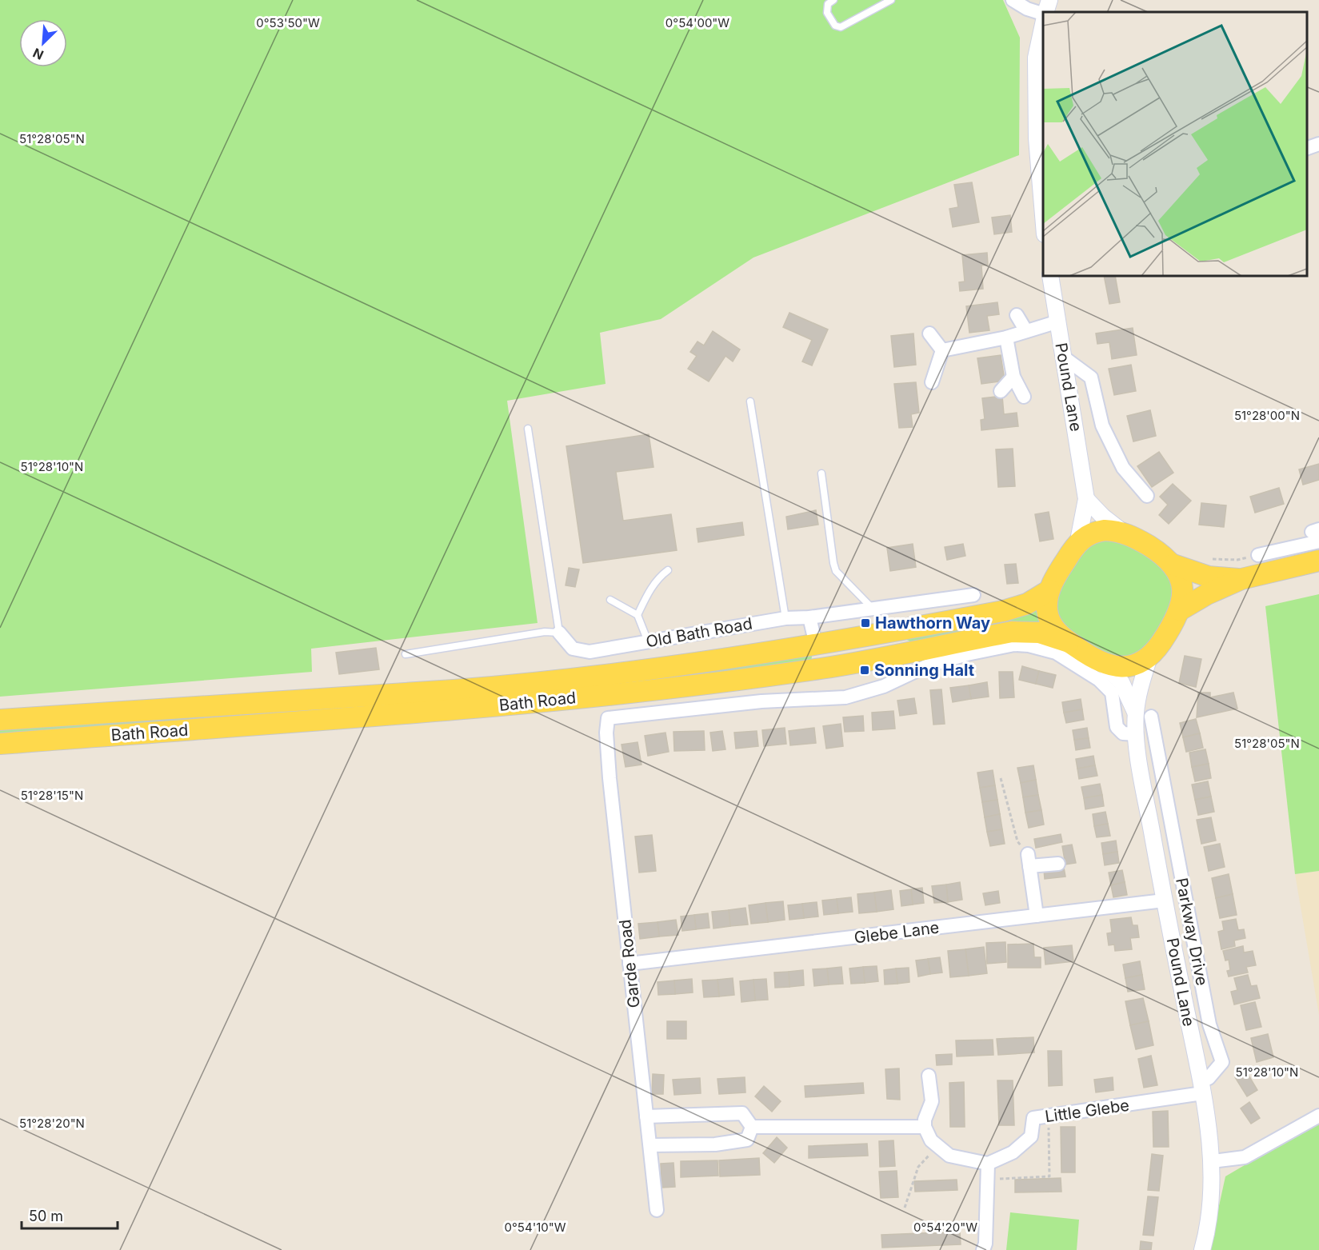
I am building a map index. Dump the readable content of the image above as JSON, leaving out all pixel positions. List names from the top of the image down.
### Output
{
  "streets": {
    "main road": ["Bath Road"],
    "street": [
      "Pound Lane",
      "Old Bath Road",
      "Parkway Drive",
      "Glebe Lane",
      "Garde Road",
      "Little Glebe"
    ]
  },
  "crossings": [
    ["Pound Lane", "Bath Road"],
    ["Pound Lane", "Parkway Drive"],
    ["Pound Lane", "Glebe Lane"],
    ["Pound Lane", "Garde Road"],
    ["Pound Lane", "Little Glebe"],
    ["Parkway Drive", "Little Glebe"],
    ["Glebe Lane", "Garde Road"]
  ],
  "places": {
    "transit": ["Hawthorn Way", "Sonning Halt"]
  },
  "scale_bar": "50 m",
  "north": "bottom left",
  "coordinates": [
    "0°53'50\"W",
    "0°54'00\"W",
    "51°28'05\"N",
    "51°28'00\"N",
    "51°28'10\"N",
    "51°28'15\"N",
    "51°28'20\"N",
    "0°54'10\"W",
    "0°54'20\"W"
  ]
}
